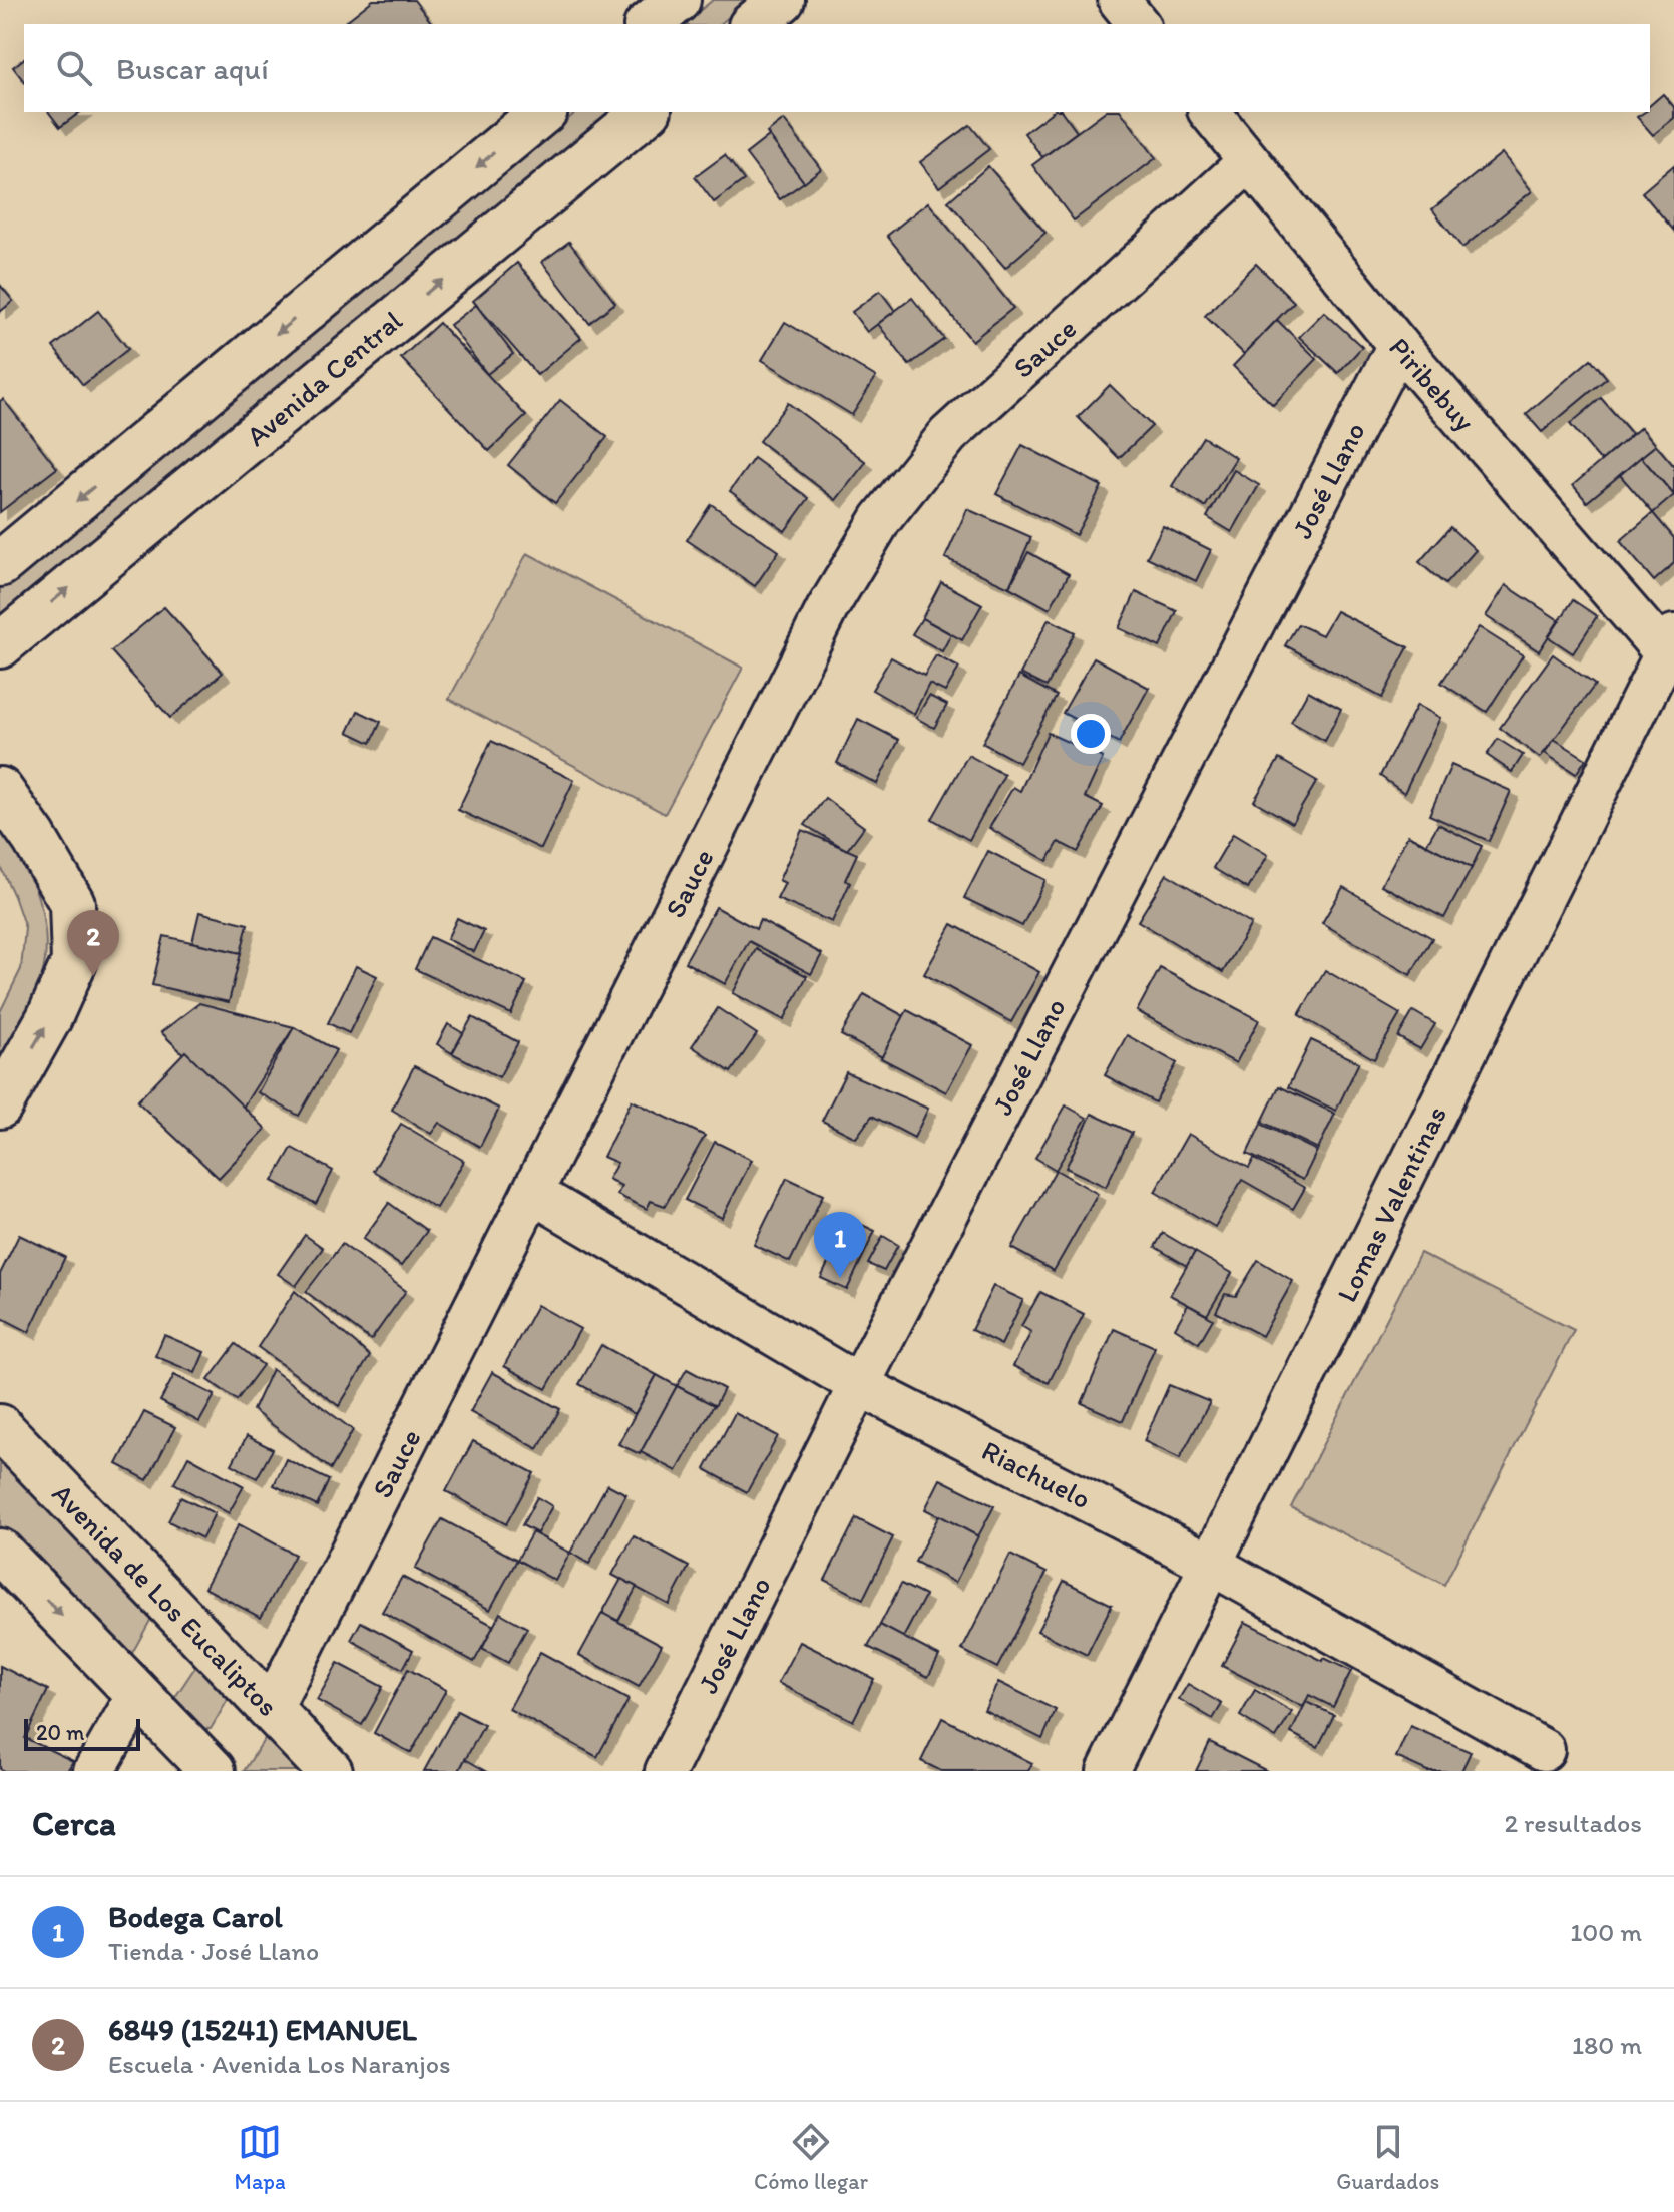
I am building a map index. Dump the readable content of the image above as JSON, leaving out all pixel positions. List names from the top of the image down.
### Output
{
  "streets": {
    "street": [
      "Sauce",
      "Avenida Central",
      "Piribebuy",
      "José Llano",
      "Lomas Valentinas",
      "Riachuelo",
      "Avenida de Los Eucaliptos"
    ]
  },
  "crossings": [
    ["Sauce", "Piribebuy"],
    ["Sauce", "Riachuelo"],
    ["Sauce", "Avenida de Los Eucaliptos"],
    ["Piribebuy", "José Llano"],
    ["Piribebuy", "Lomas Valentinas"],
    ["José Llano", "Riachuelo"],
    ["Lomas Valentinas", "Riachuelo"]
  ],
  "scale_bar": "20 m",
  "page": {
    "search": "Buscar aquí",
    "pins": ["2", "1"],
    "scale": "20 m",
    "heading": ["Cerca", "2 resultados"],
    "list": [
      {
        "mark": "1",
        "name": "Bodega Carol",
        "note": "Tienda · José Llano",
        "value": "100 m"
      },
      {
        "mark": "2",
        "name": "6849 (15241) EMANUEL",
        "note": "Escuela · Avenida Los Naranjos",
        "value": "180 m"
      }
    ],
    "nav": ["Mapa", "Cómo llegar", "Guardados"]
  }
}
